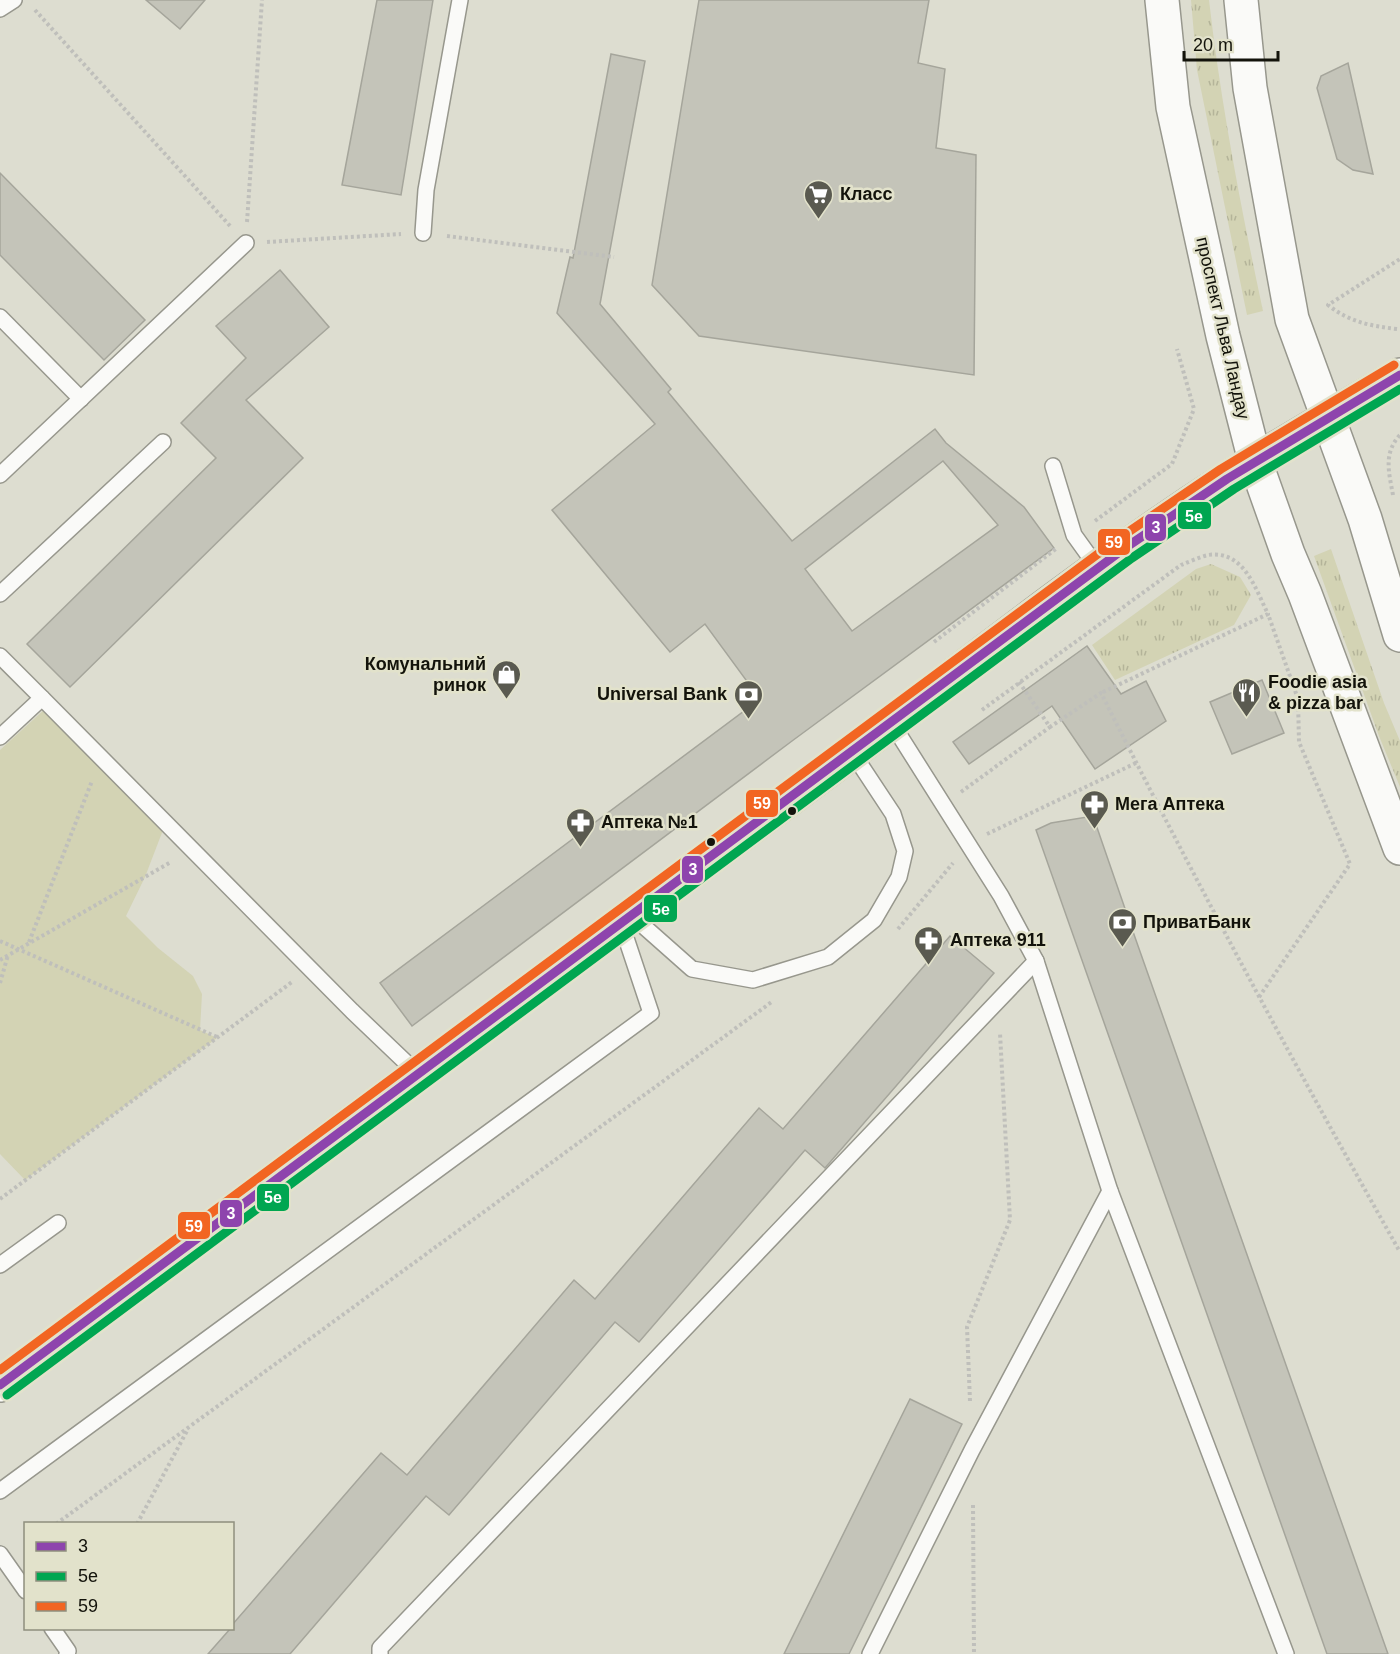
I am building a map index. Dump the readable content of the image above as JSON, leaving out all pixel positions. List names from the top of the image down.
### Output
{
  "streets": {
    "main road": ["проспект Льва Ландау"]
  },
  "places": {
    "supermarket": ["Класс"],
    "shop": ["Комунальний ринок"],
    "restaurant": ["Foodie asia & pizza bar"],
    "bank": ["Universal Bank", "ПриватБанк"],
    "pharmacy": ["Мега Аптека", "Аптека №1", "Аптека 911"]
  },
  "lines": ["transit line 59", "transit line 3", "transit line 5е"],
  "legend": ["3", "5е", "59"],
  "scale_bar": "20 m"
}
